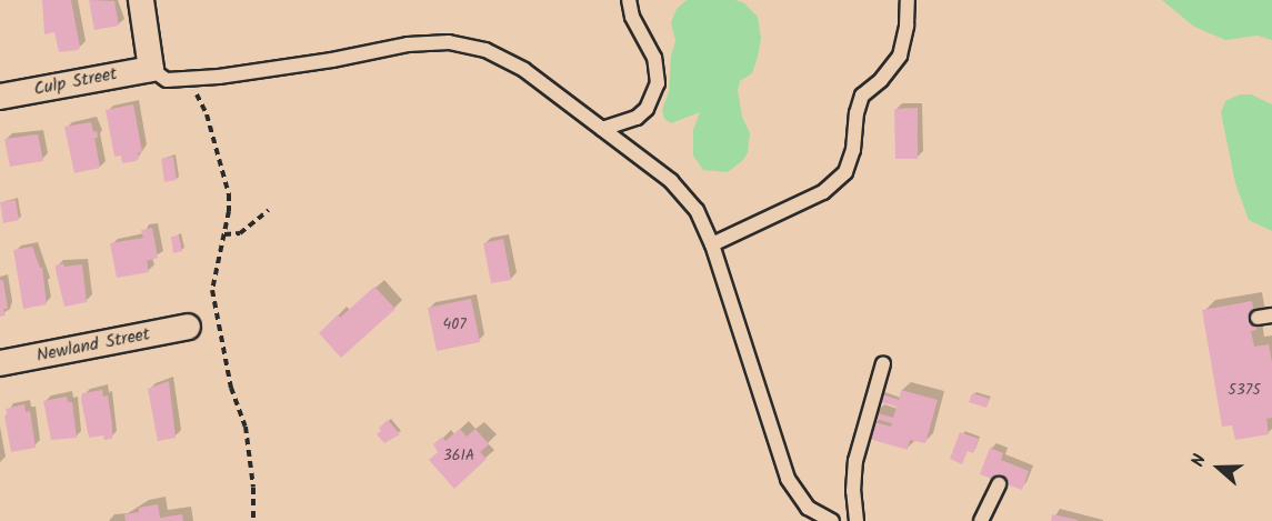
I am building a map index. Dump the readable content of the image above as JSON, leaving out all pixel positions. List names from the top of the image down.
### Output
{
  "streets": {
    "street": ["Culp Street", "Newland Street"]
  },
  "house_numbers": ["407", "5375", "361A"],
  "north": "left"
}
